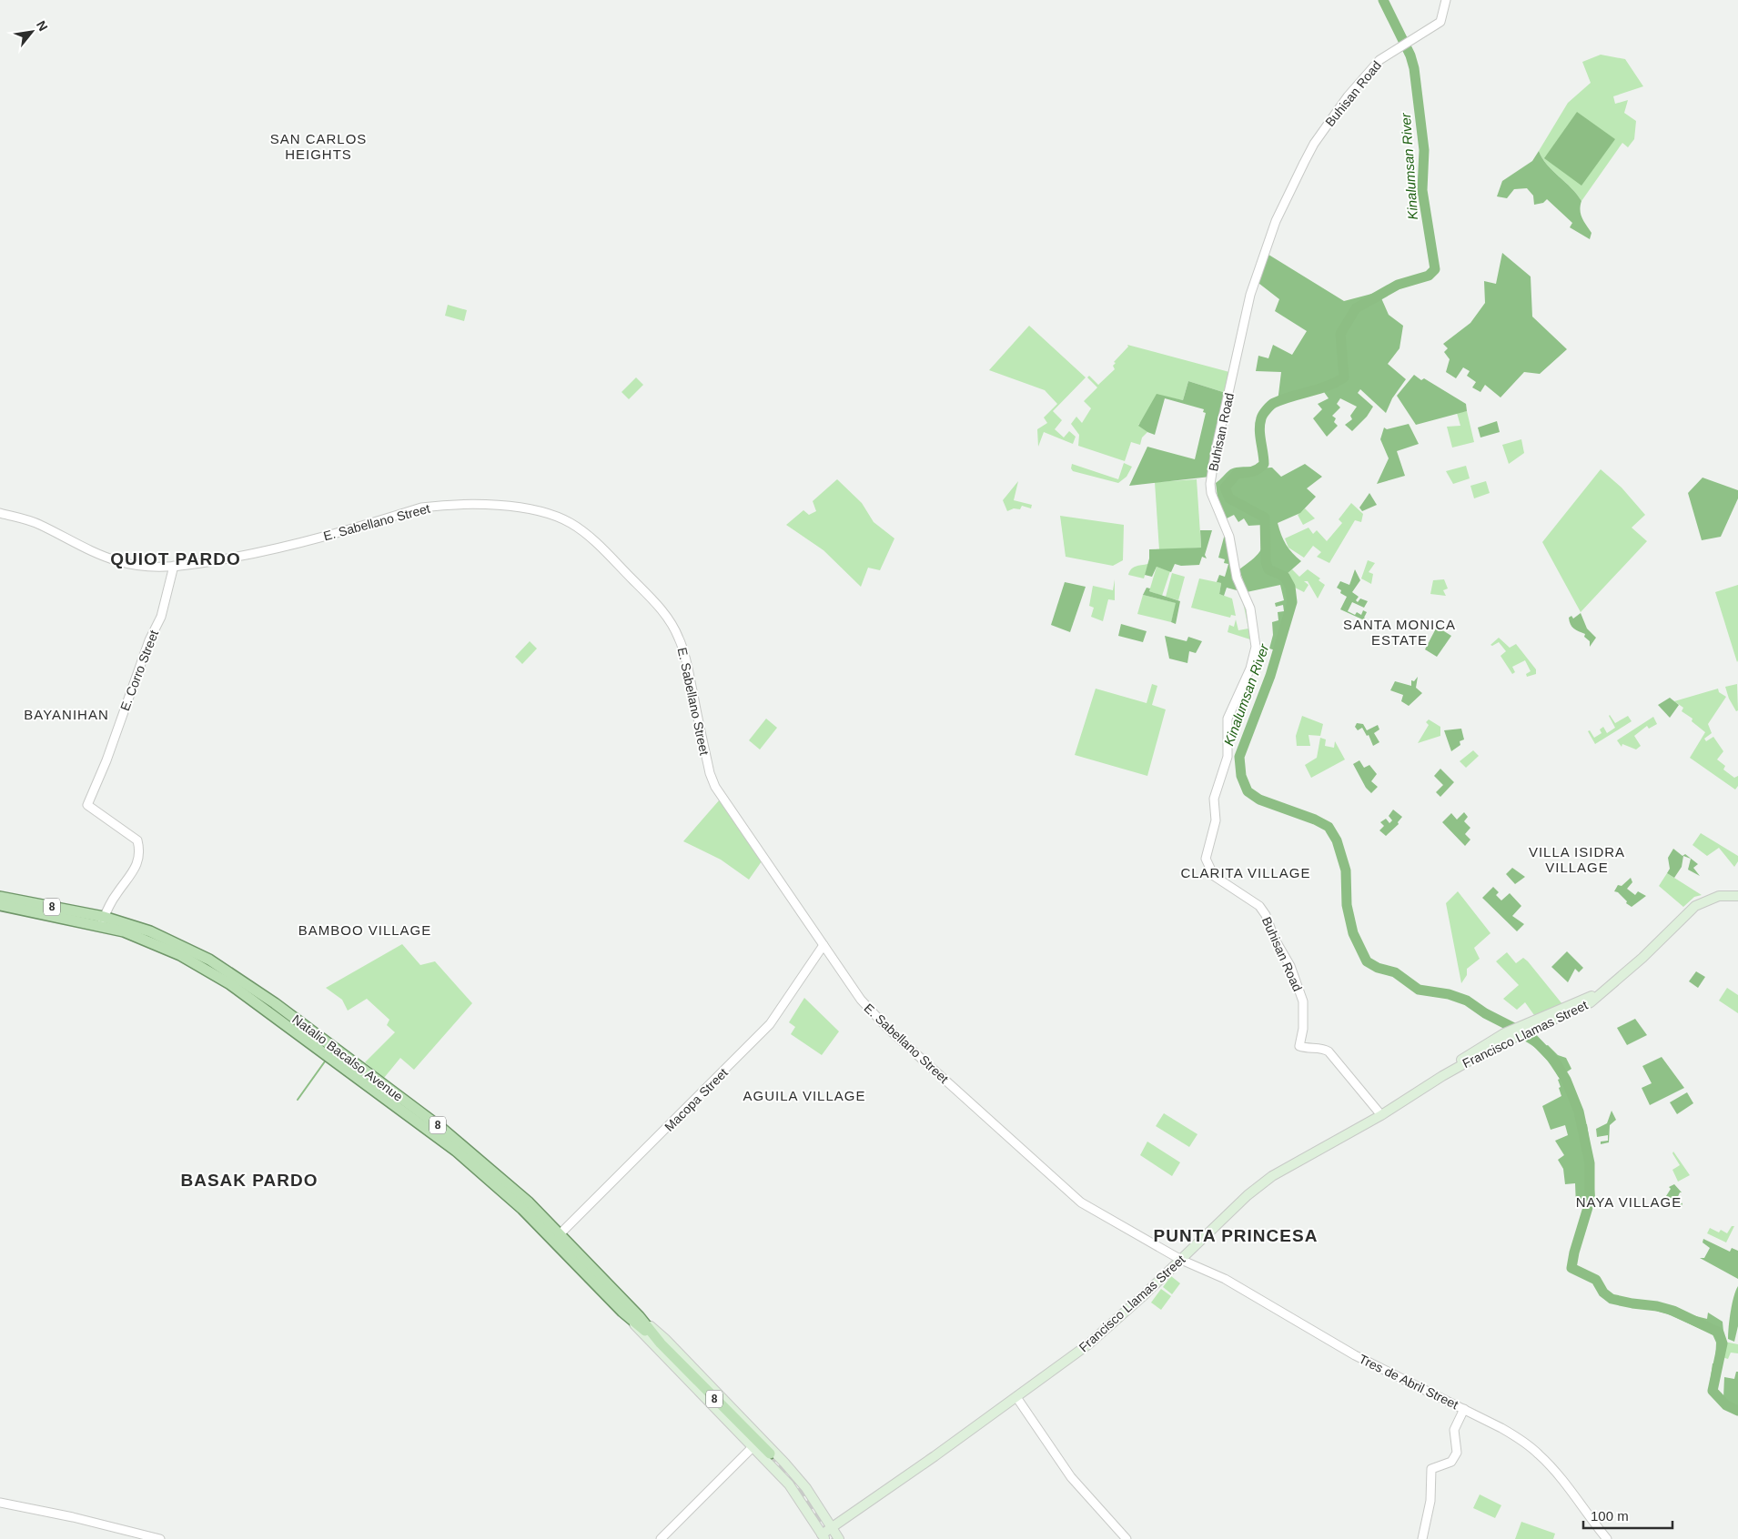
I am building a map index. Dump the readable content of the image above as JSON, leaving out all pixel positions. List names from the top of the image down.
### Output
{
  "streets": {
    "main road": ["8", "Francisco Llamas Street", "Natalio Bacalso Avenue"],
    "street": [
      "Buhisan Road",
      "E. Sabellano Street",
      "E. Corro Street",
      "Macopa Street",
      "Tres de Abril Street"
    ]
  },
  "crossings": [
    ["Buhisan Road", "Francisco Llamas Street"],
    ["E. Sabellano Street", "E. Corro Street"],
    ["E. Sabellano Street", "Francisco Llamas Street"],
    ["E. Sabellano Street", "Macopa Street"],
    ["E. Sabellano Street", "Tres de Abril Street"],
    ["E. Corro Street", "Natalio Bacalso Avenue"],
    ["Francisco Llamas Street", "Natalio Bacalso Avenue"],
    ["Francisco Llamas Street", "Tres de Abril Street"],
    ["Natalio Bacalso Avenue", "Macopa Street"]
  ],
  "districts": [
    "SAN CARLOS HEIGHTS",
    "QUIOT PARDO",
    "SANTA MONICA ESTATE",
    "BAYANIHAN",
    "VILLA ISIDRA VILLAGE",
    "CLARITA VILLAGE",
    "BAMBOO VILLAGE",
    "AGUILA VILLAGE",
    "BASAK PARDO",
    "NAYA VILLAGE",
    "PUNTA PRINCESA"
  ],
  "water": ["Kinalumsan River"],
  "scale_bar": "100 m",
  "north": "top right"
}
